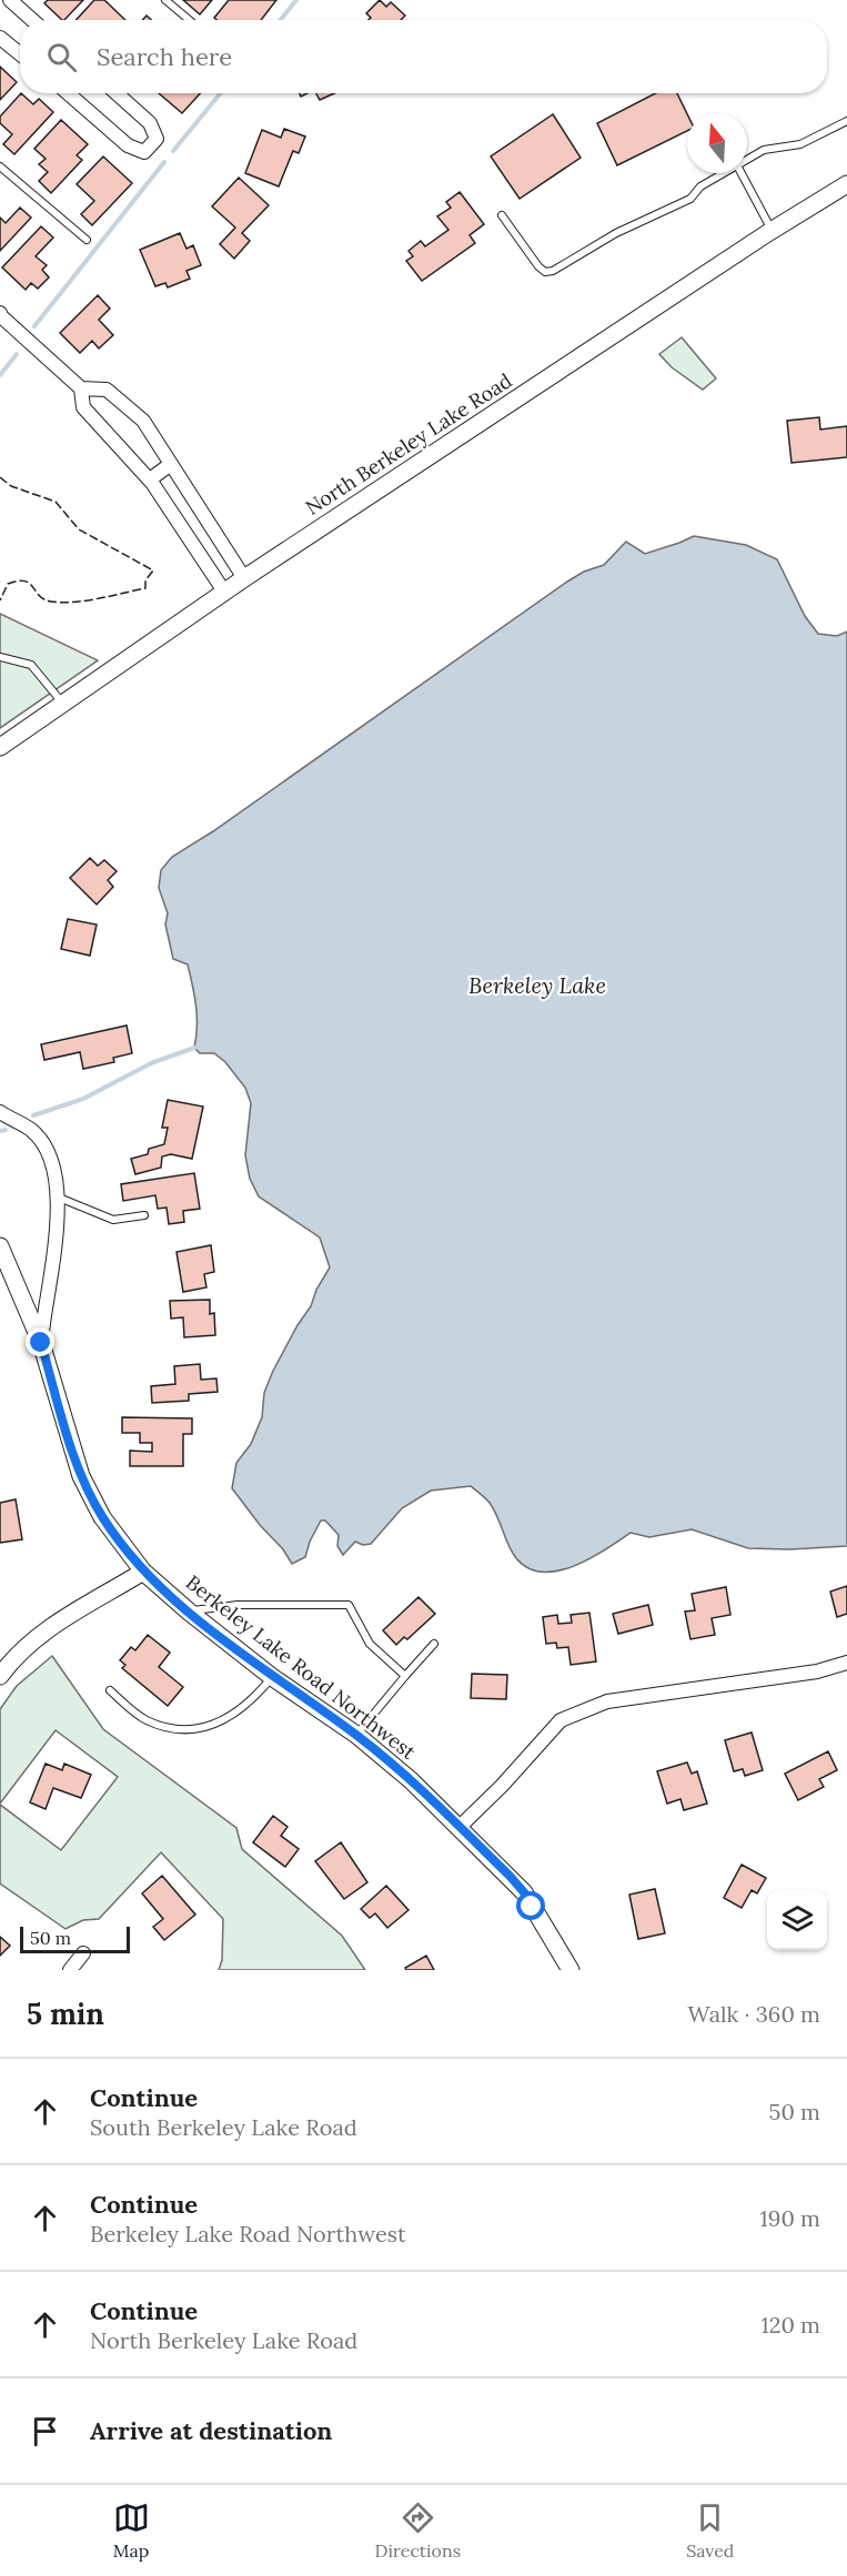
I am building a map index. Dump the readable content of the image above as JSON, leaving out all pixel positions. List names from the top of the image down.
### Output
{
  "streets": {
    "street": ["North Berkeley Lake Road", "Berkeley Lake Road Northwest"]
  },
  "water": ["Berkeley Lake"],
  "scale_bar": "50 m",
  "north": "top",
  "page": {
    "search": "Search here",
    "scale": "50 m",
    "heading": ["5 min", "Walk · 360 m"],
    "list": [
      ["Continue", "South Berkeley Lake Road", "50 m"],
      ["Continue", "Berkeley Lake Road Northwest", "190 m"],
      ["Continue", "North Berkeley Lake Road", "120 m"],
      "Arrive at destination"
    ],
    "nav": ["Map", "Directions", "Saved"]
  }
}
